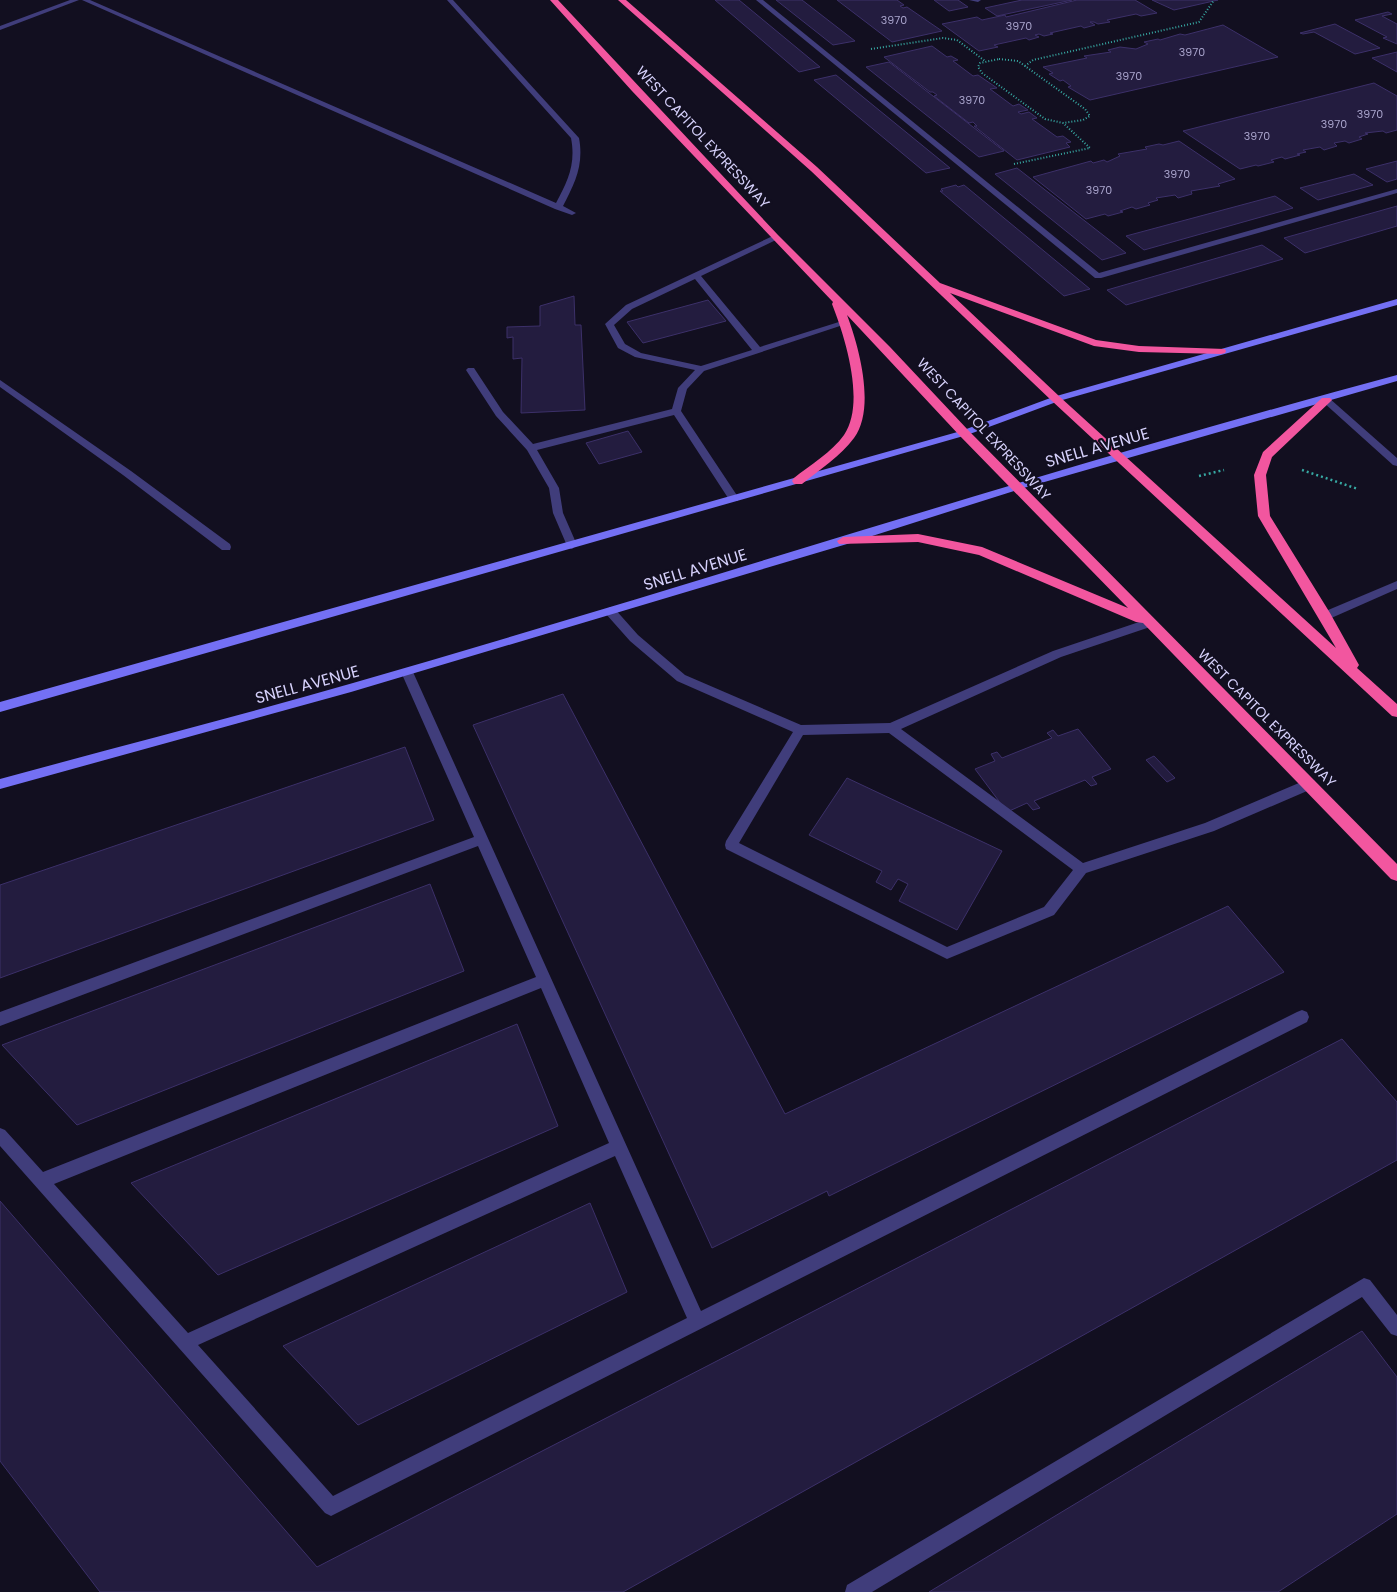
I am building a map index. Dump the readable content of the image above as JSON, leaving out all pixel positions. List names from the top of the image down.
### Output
{
  "streets": {
    "highway": ["WEST CAPITOL EXPRESSWAY"],
    "main road": ["SNELL AVENUE"]
  },
  "crossings": [
    ["WEST CAPITOL EXPRESSWAY", "SNELL AVENUE"]
  ],
  "house_numbers": [
    "3970",
    "3970",
    "3970",
    "3970",
    "3970",
    "3970",
    "3970",
    "3970",
    "3970",
    "3970"
  ]
}
